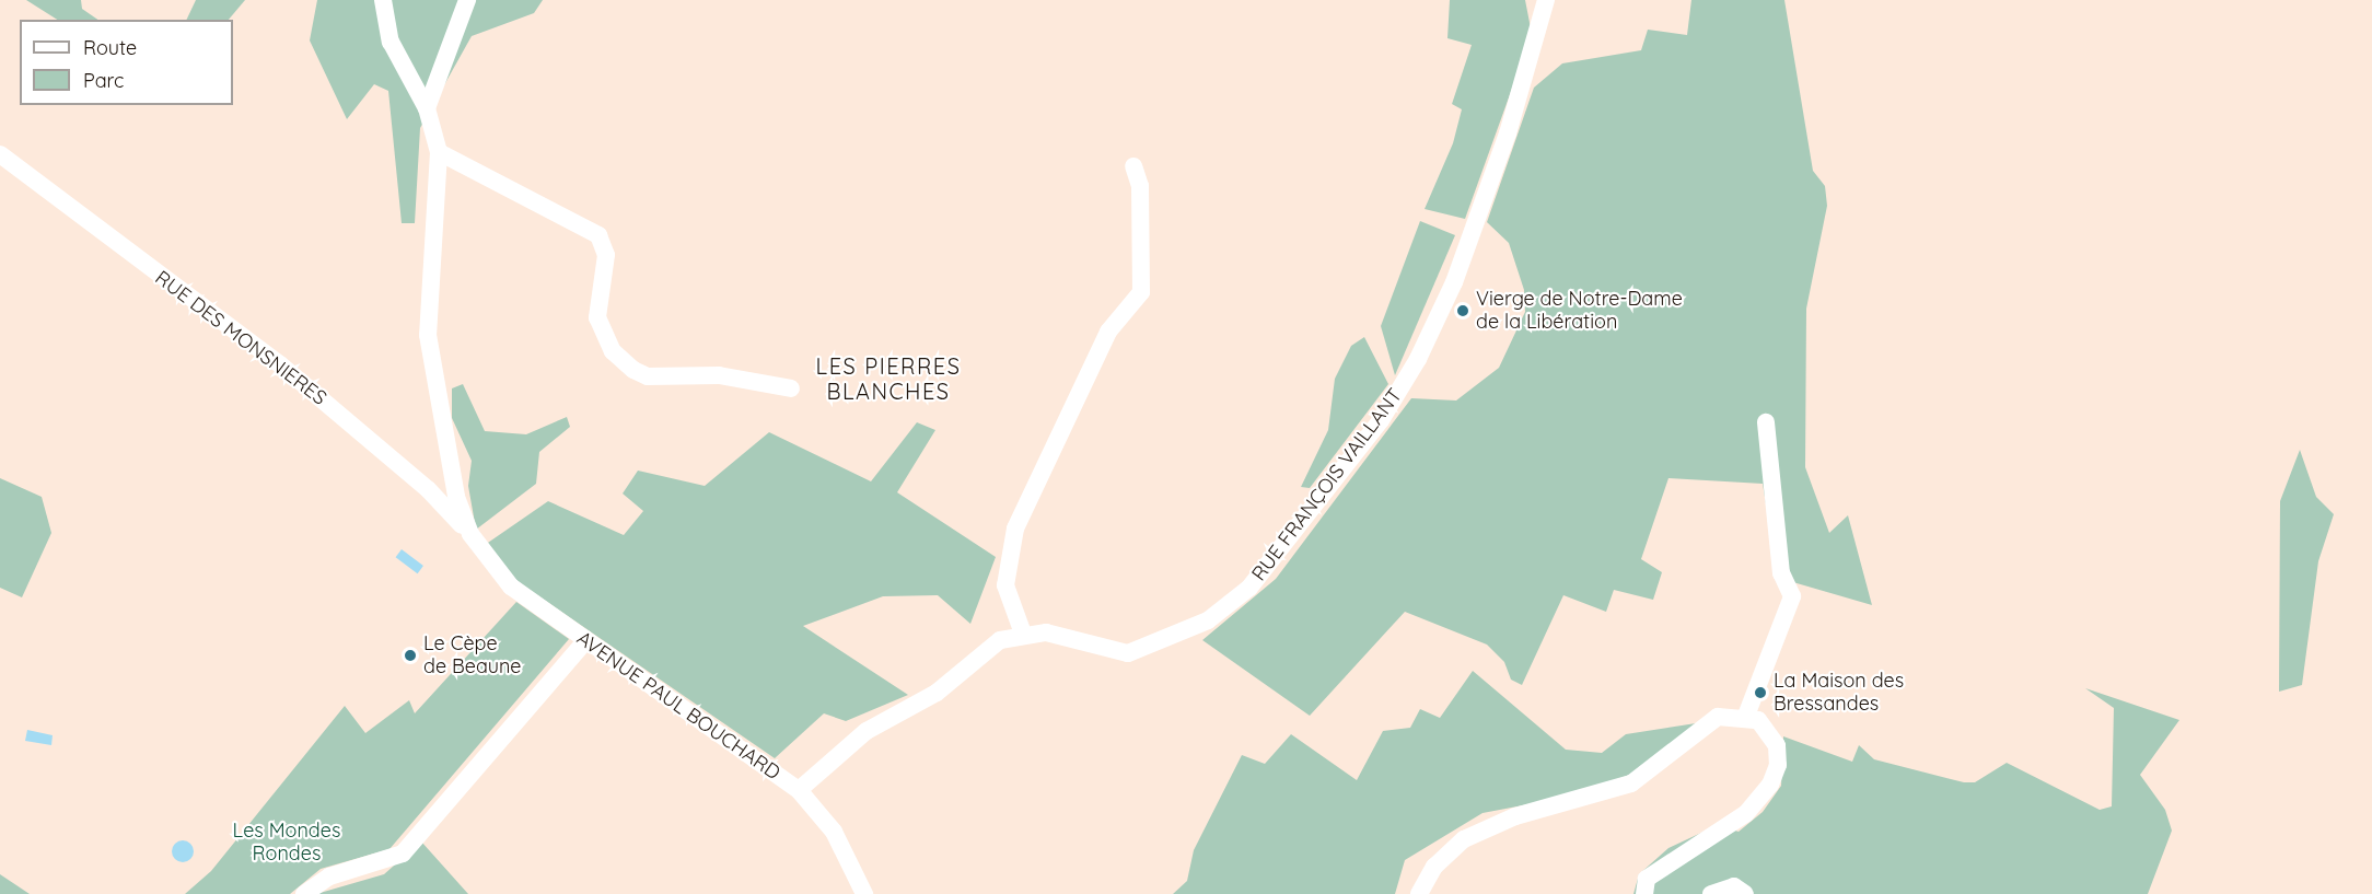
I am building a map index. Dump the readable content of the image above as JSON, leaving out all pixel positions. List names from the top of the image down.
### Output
{
  "streets": {
    "street": ["RUE DES MONSNIERES", "RUE FRANÇOIS VAILLANT", "AVENUE PAUL BOUCHARD"]
  },
  "crossings": [
    ["RUE DES MONSNIERES", "AVENUE PAUL BOUCHARD"],
    ["RUE FRANÇOIS VAILLANT", "AVENUE PAUL BOUCHARD"]
  ],
  "districts": ["LES PIERRES BLANCHES"],
  "parks": ["Les Mondes Rondes"],
  "places": ["Vierge de Notre-Dame de la Libération", "Le Cèpe de Beaune", "La Maison des Bressandes"],
  "legend": ["Route", "Parc"]
}
